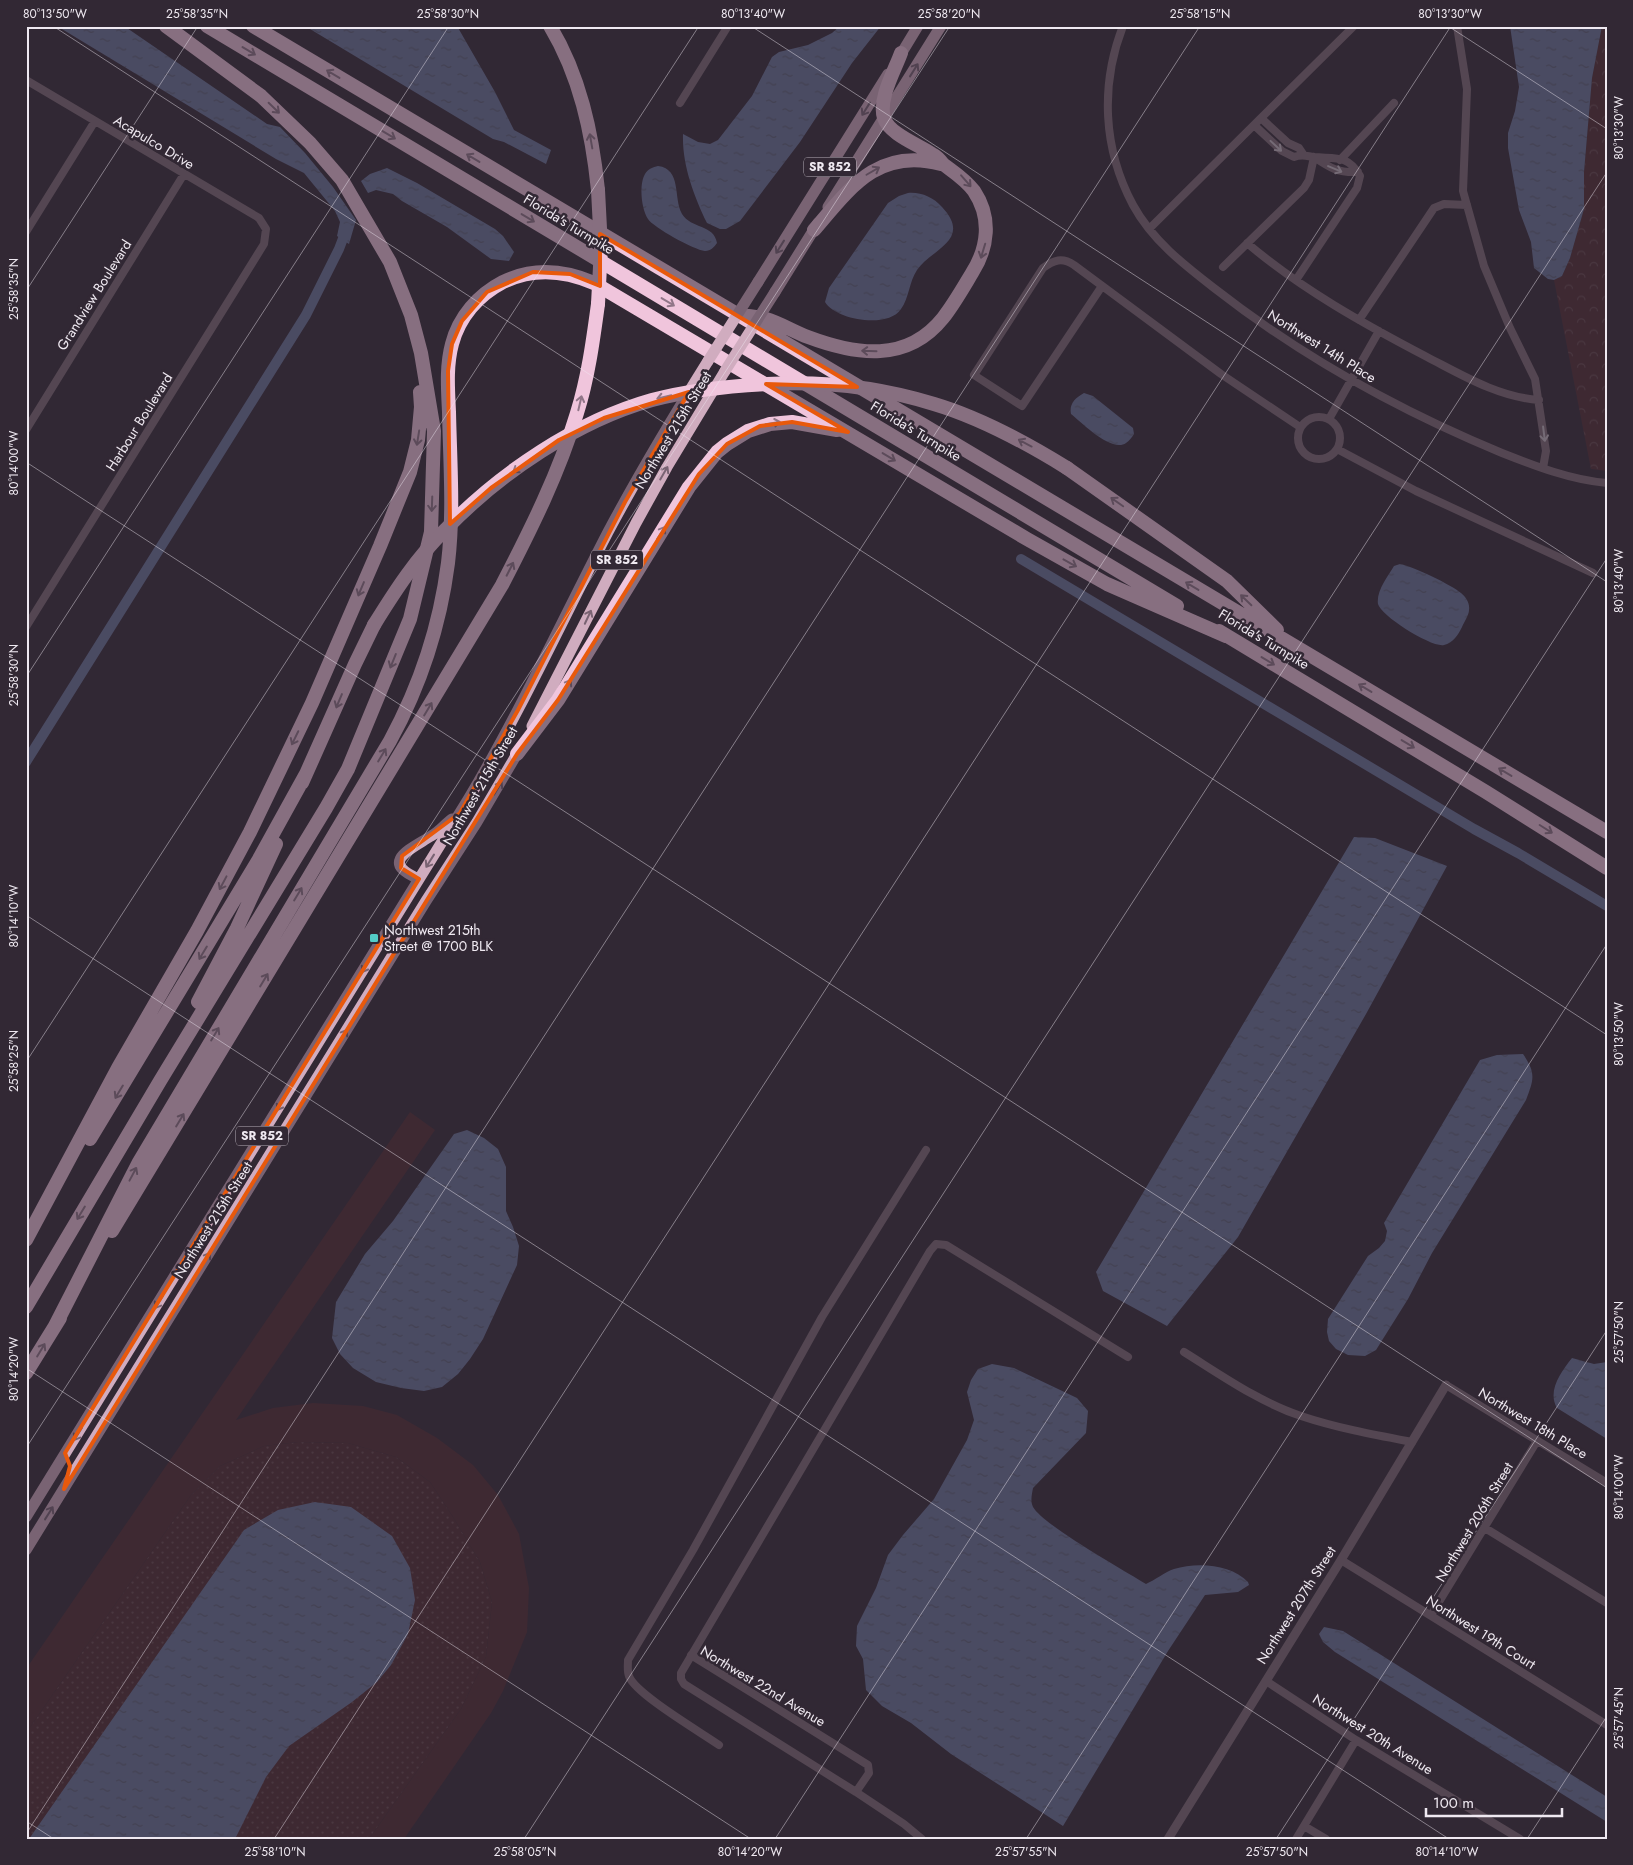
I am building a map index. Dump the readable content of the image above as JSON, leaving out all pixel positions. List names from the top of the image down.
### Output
{
  "streets": {
    "highway": ["Florida's Turnpike"],
    "main road": ["SR 852", "Northwest 215th Street"],
    "street": [
      "Acapulco Drive",
      "Grandview Boulevard",
      "Northwest 14th Place",
      "Harbour Boulevard",
      "Northwest 18th Place",
      "Northwest 206th Street",
      "Northwest 207th Street",
      "Northwest 19th Court",
      "Northwest 22nd Avenue",
      "Northwest 20th Avenue"
    ]
  },
  "crossings": [
    ["Acapulco Drive", "Grandview Boulevard"],
    ["Acapulco Drive", "Harbour Boulevard"],
    ["Northwest 18th Place", "Northwest 206th Street"],
    ["Northwest 18th Place", "Northwest 207th Street"],
    ["Northwest 206th Street", "Northwest 19th Court"],
    ["Northwest 207th Street", "Northwest 19th Court"],
    ["Northwest 207th Street", "Northwest 20th Avenue"]
  ],
  "places": {
    "transit": ["Northwest 215th Street @ 1700 BLK"]
  },
  "scale_bar": "100 m",
  "coordinates": [
    "80°13'50\"W",
    "25°58'35\"N",
    "25°58'30\"N",
    "80°13'40\"W",
    "25°58'20\"N",
    "25°58'15\"N",
    "80°13'30\"W",
    "80°14'00\"W",
    "80°14'10\"W",
    "25°58'25\"N",
    "25°57'50\"N",
    "80°14'20\"W",
    "25°57'45\"N",
    "25°58'10\"N",
    "25°58'05\"N",
    "25°57'55\"N"
  ]
}
